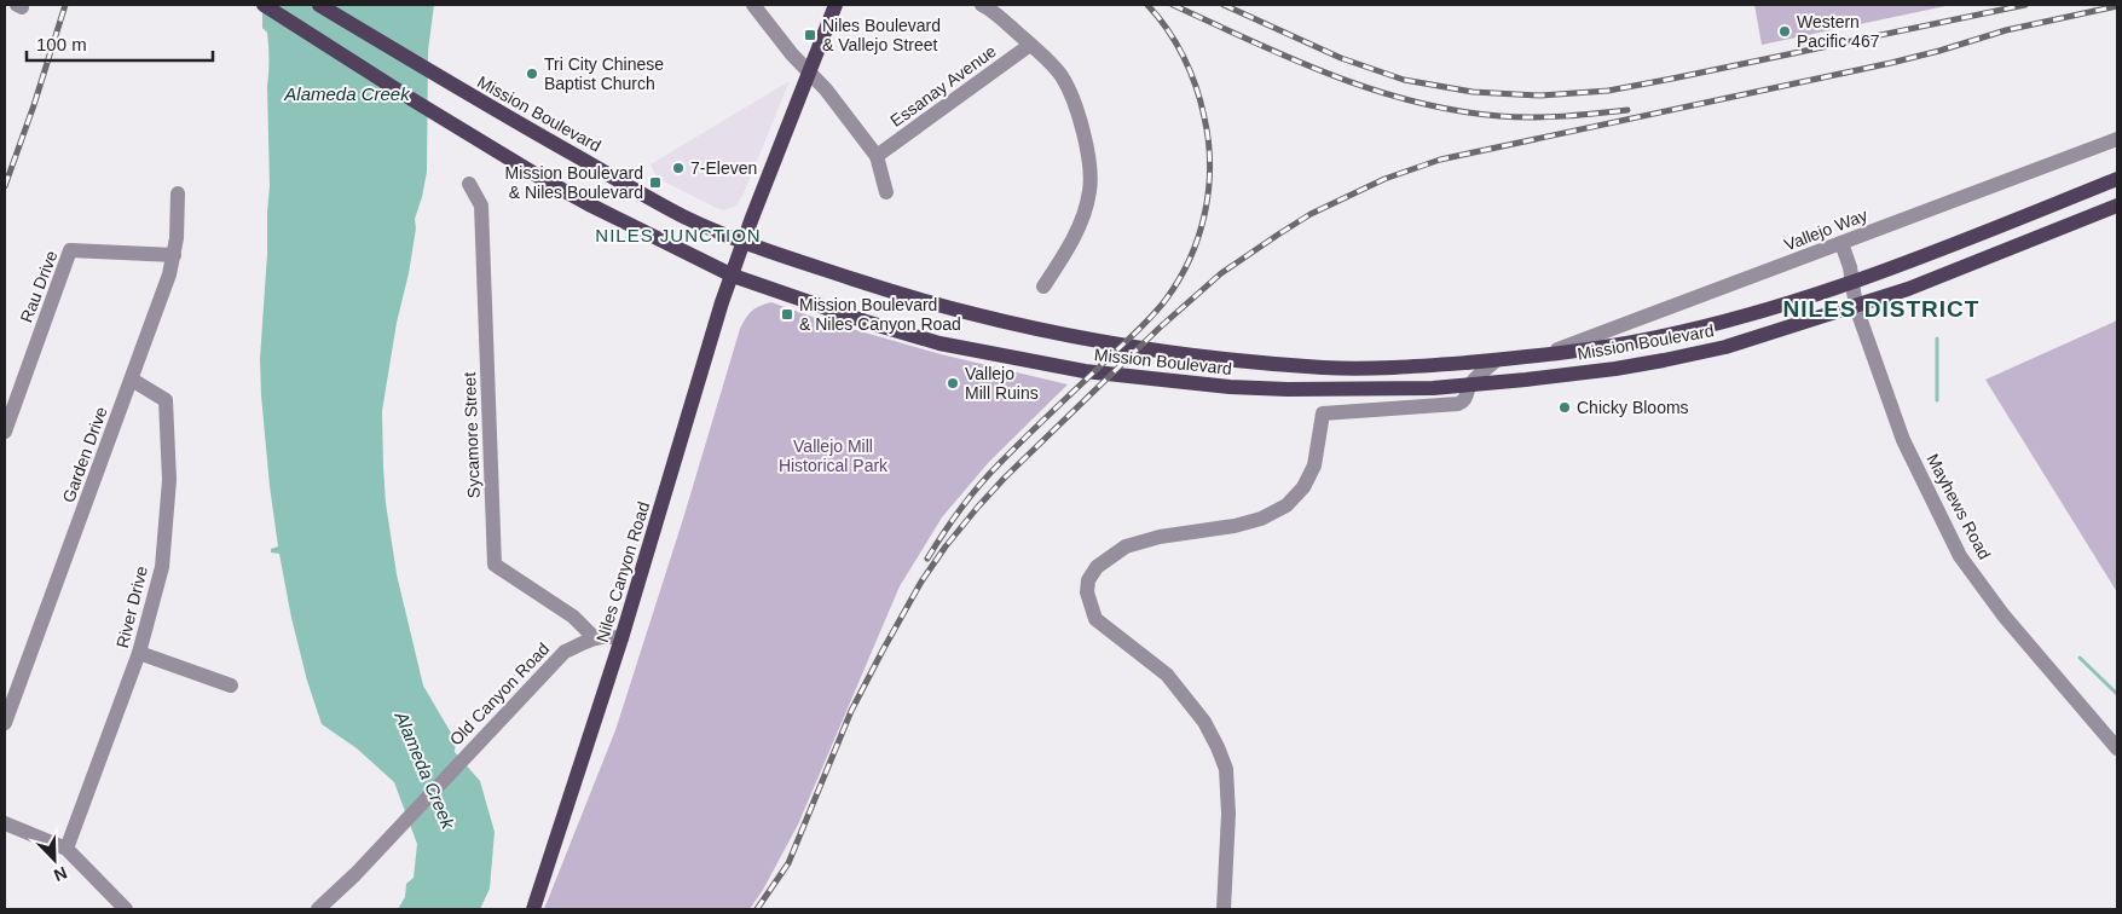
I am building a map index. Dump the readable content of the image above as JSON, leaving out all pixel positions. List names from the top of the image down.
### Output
{
  "streets": {
    "main road": ["Mission Boulevard", "Niles Canyon Road"],
    "street": [
      "Essanay Avenue",
      "Vallejo Way",
      "Rau Drive",
      "Sycamore Street",
      "Garden Drive",
      "Mayhews Road",
      "River Drive",
      "Old Canyon Road"
    ]
  },
  "crossings": [
    ["Mission Boulevard", "Vallejo Way"],
    ["Mission Boulevard", "Mayhews Road"],
    ["Mission Boulevard", "Niles Canyon Road"],
    ["Vallejo Way", "Mayhews Road"],
    ["Rau Drive", "Garden Drive"],
    ["Sycamore Street", "Old Canyon Road"],
    ["Garden Drive", "River Drive"]
  ],
  "districts": ["NILES JUNCTION", "NILES DISTRICT"],
  "water": ["Alameda Creek"],
  "parks": ["Vallejo Mill Historical Park"],
  "places": {
    "other": [
      "Western Pacific 467",
      "Tri City Chinese Baptist Church",
      "7-Eleven",
      "Vallejo Mill Ruins",
      "Chicky Blooms"
    ],
    "transit": ["Niles Boulevard & Vallejo Street", "Mission Boulevard & Niles Boulevard", "Mission Boulevard & Niles Canyon Road"]
  },
  "scale_bar": "100 m",
  "north": "bottom right"
}
